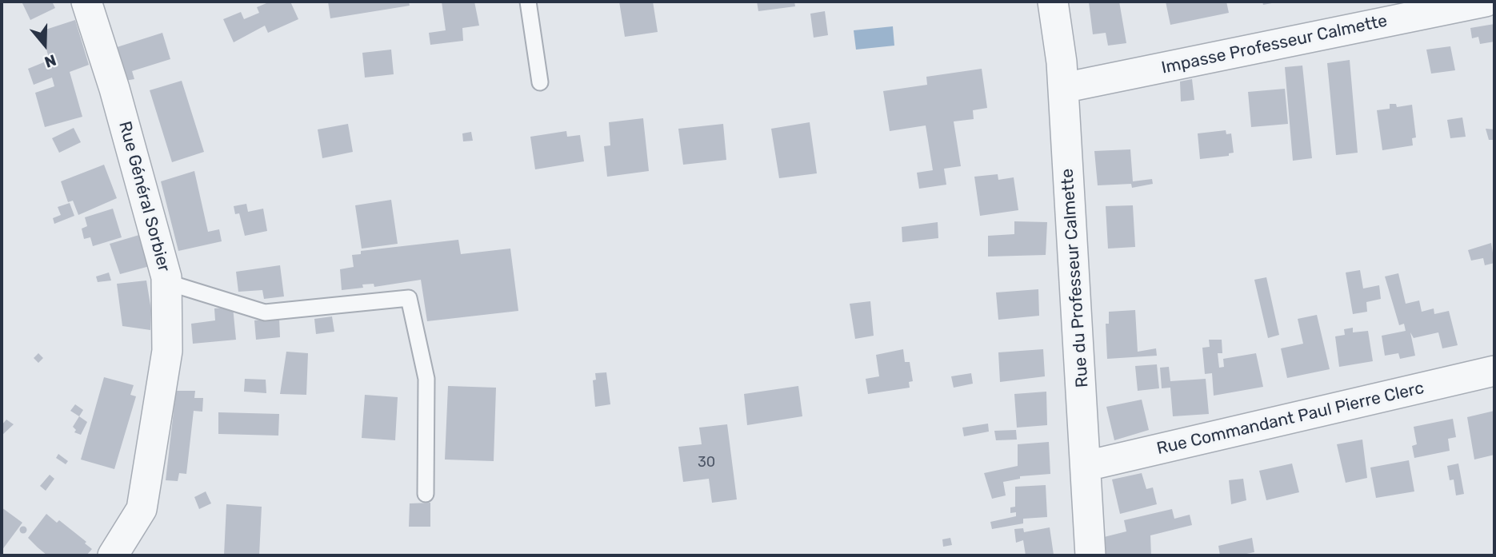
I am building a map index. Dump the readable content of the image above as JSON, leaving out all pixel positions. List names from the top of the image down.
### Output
{
  "streets": {
    "street": [
      "Impasse Professeur Calmette",
      "Rue Général Sorbier",
      "Rue du Professeur Calmette",
      "Rue Commandant Paul Pierre Clerc"
    ]
  },
  "crossings": [
    ["Impasse Professeur Calmette", "Rue du Professeur Calmette"],
    ["Rue du Professeur Calmette", "Rue Commandant Paul Pierre Clerc"]
  ],
  "house_numbers": ["30"],
  "north": "bottom"
}
